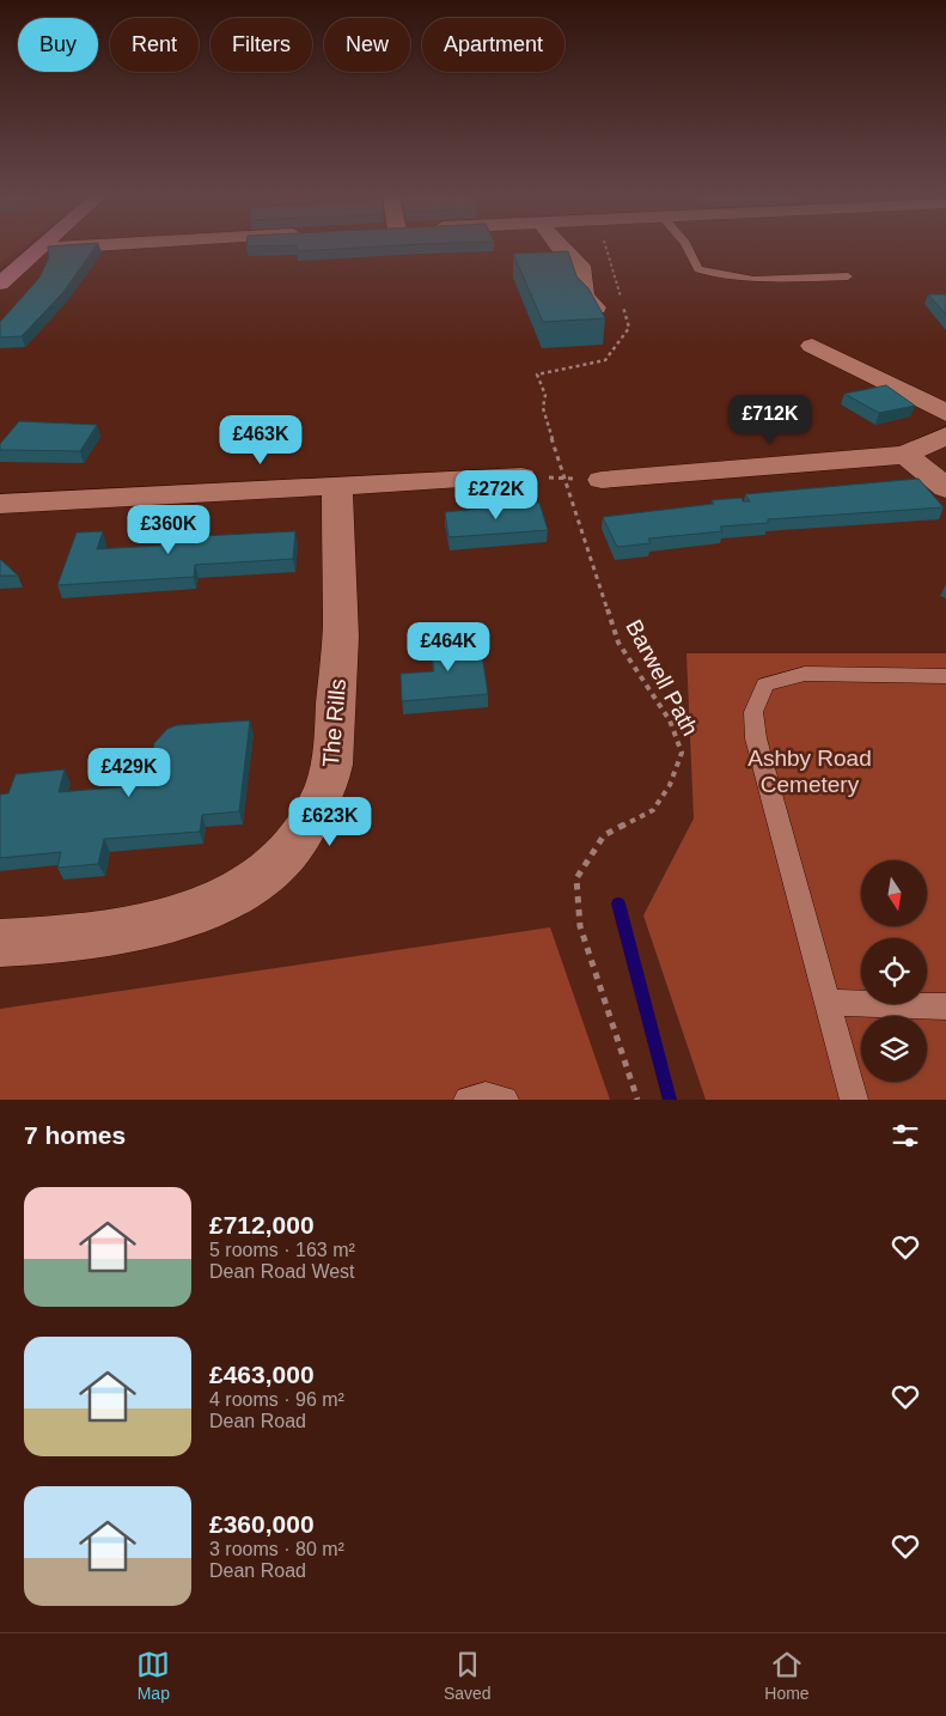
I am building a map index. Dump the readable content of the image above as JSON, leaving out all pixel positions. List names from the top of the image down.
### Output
{
  "streets": {
    "street": ["The Rills"],
    "path": ["Barwell Path"]
  },
  "parks": ["Ashby Road Cemetery"],
  "north": "bottom",
  "page": {
    "chip": [
      "Buy",
      "Rent",
      "Filters",
      "New",
      "Apartment"
    ],
    "price": [
      "£712K",
      "£463K",
      "£272K",
      "£360K",
      "£464K",
      "£429K",
      "£623K"
    ],
    "heading": "7 homes",
    "list": [
      {
        "name": "£712,000",
        "note": "5 rooms · 163 m² · Dean Road West"
      },
      {
        "name": "£463,000",
        "note": "4 rooms · 96 m² · Dean Road"
      },
      {
        "name": "£360,000",
        "note": "3 rooms · 80 m² · Dean Road"
      }
    ],
    "tabs": ["Map", "Saved", "Home"]
  }
}
